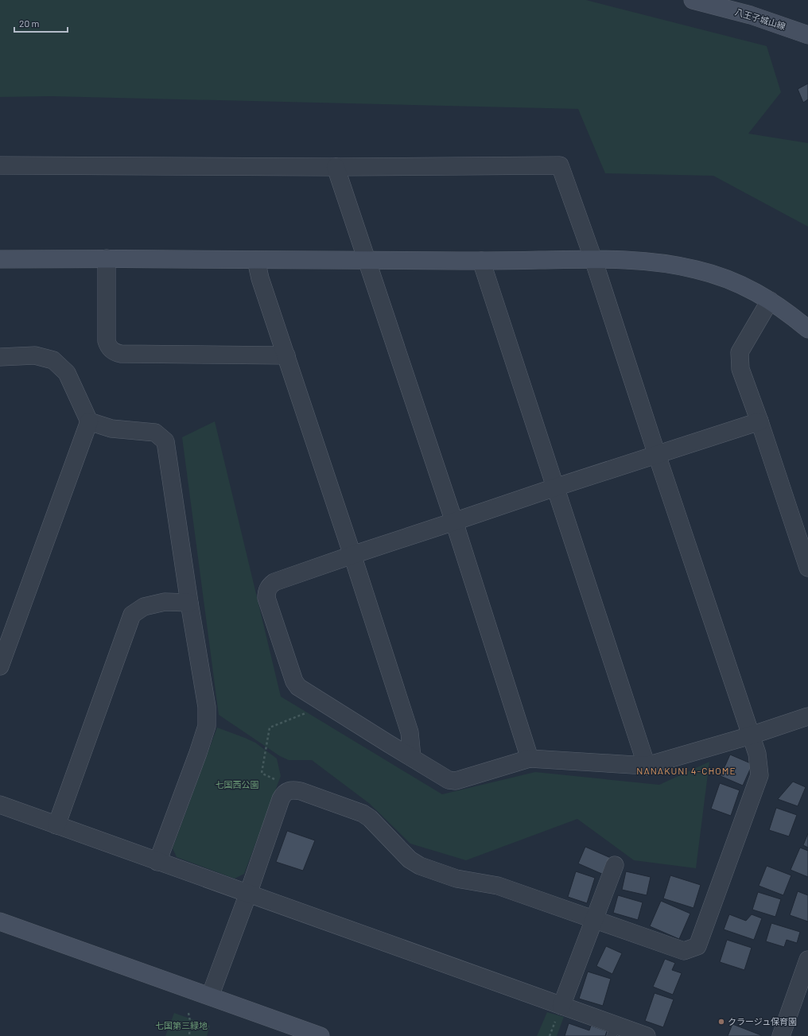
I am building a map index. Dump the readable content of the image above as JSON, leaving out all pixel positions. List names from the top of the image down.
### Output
{
  "streets": {
    "street": ["八王子城山線"]
  },
  "districts": ["NANAKUNI 4-CHOME"],
  "parks": ["七国西公園", "七国第三緑地"],
  "places": ["クラージュ保育園"],
  "scale_bar": "20 m"
}
